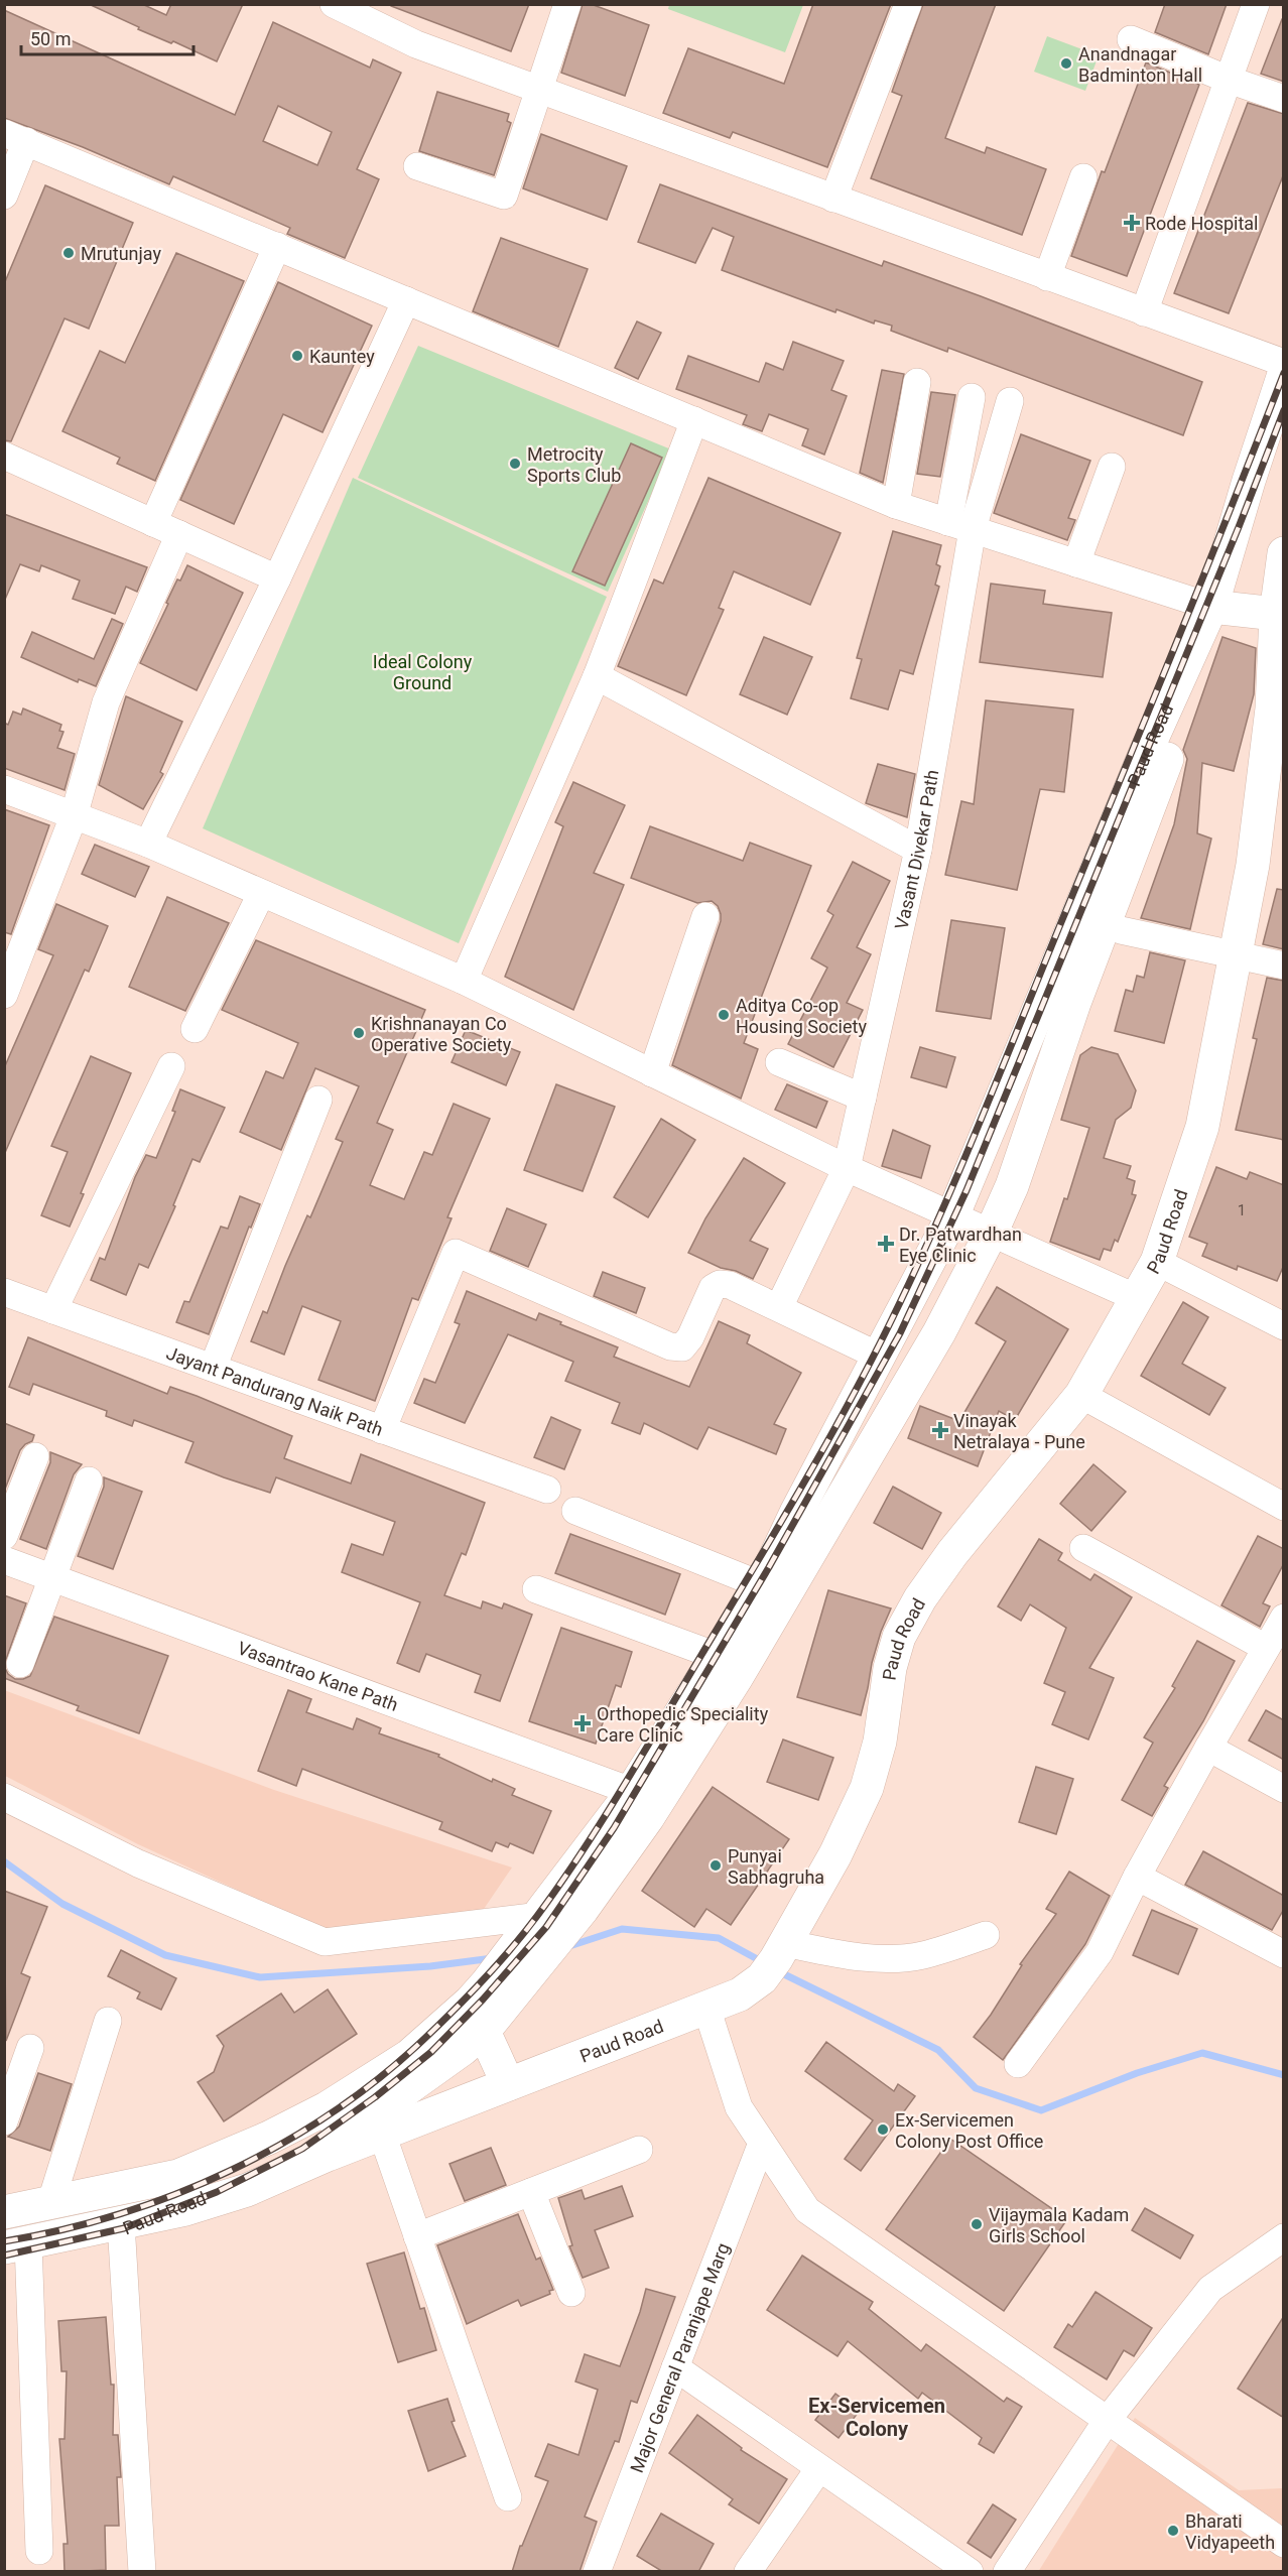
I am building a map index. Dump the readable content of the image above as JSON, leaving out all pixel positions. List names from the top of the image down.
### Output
{
  "streets": {
    "main road": ["Paud Road"],
    "street": [
      "Vasant Divekar Path",
      "Jayant Pandurang Naik Path",
      "Vasantrao Kane Path",
      "Major General Paranjape Marg"
    ]
  },
  "crossings": [
    ["Paud Road", "Vasantrao Kane Path"]
  ],
  "districts": ["Ex-Servicemen Colony"],
  "parks": ["Ideal Colony Ground"],
  "places": {
    "other": [
      "Anandnagar Badminton Hall",
      "Mrutunjay",
      "Kauntey",
      "Metrocity Sports Club",
      "Aditya Co-op Housing Society",
      "Krishnanayan Co Operative Society",
      "Punyai Sabhagruha",
      "Ex-Servicemen Colony Post Office",
      "Vijaymala Kadam Girls School",
      "Bharati Vidyapeeth"
    ],
    "health": [
      "Rode Hospital",
      "Dr. Patwardhan Eye Clinic",
      "Vinayak Netralaya - Pune",
      "Orthopedic Speciality Care Clinic"
    ]
  },
  "house_numbers": ["1"],
  "scale_bar": "50 m"
}
